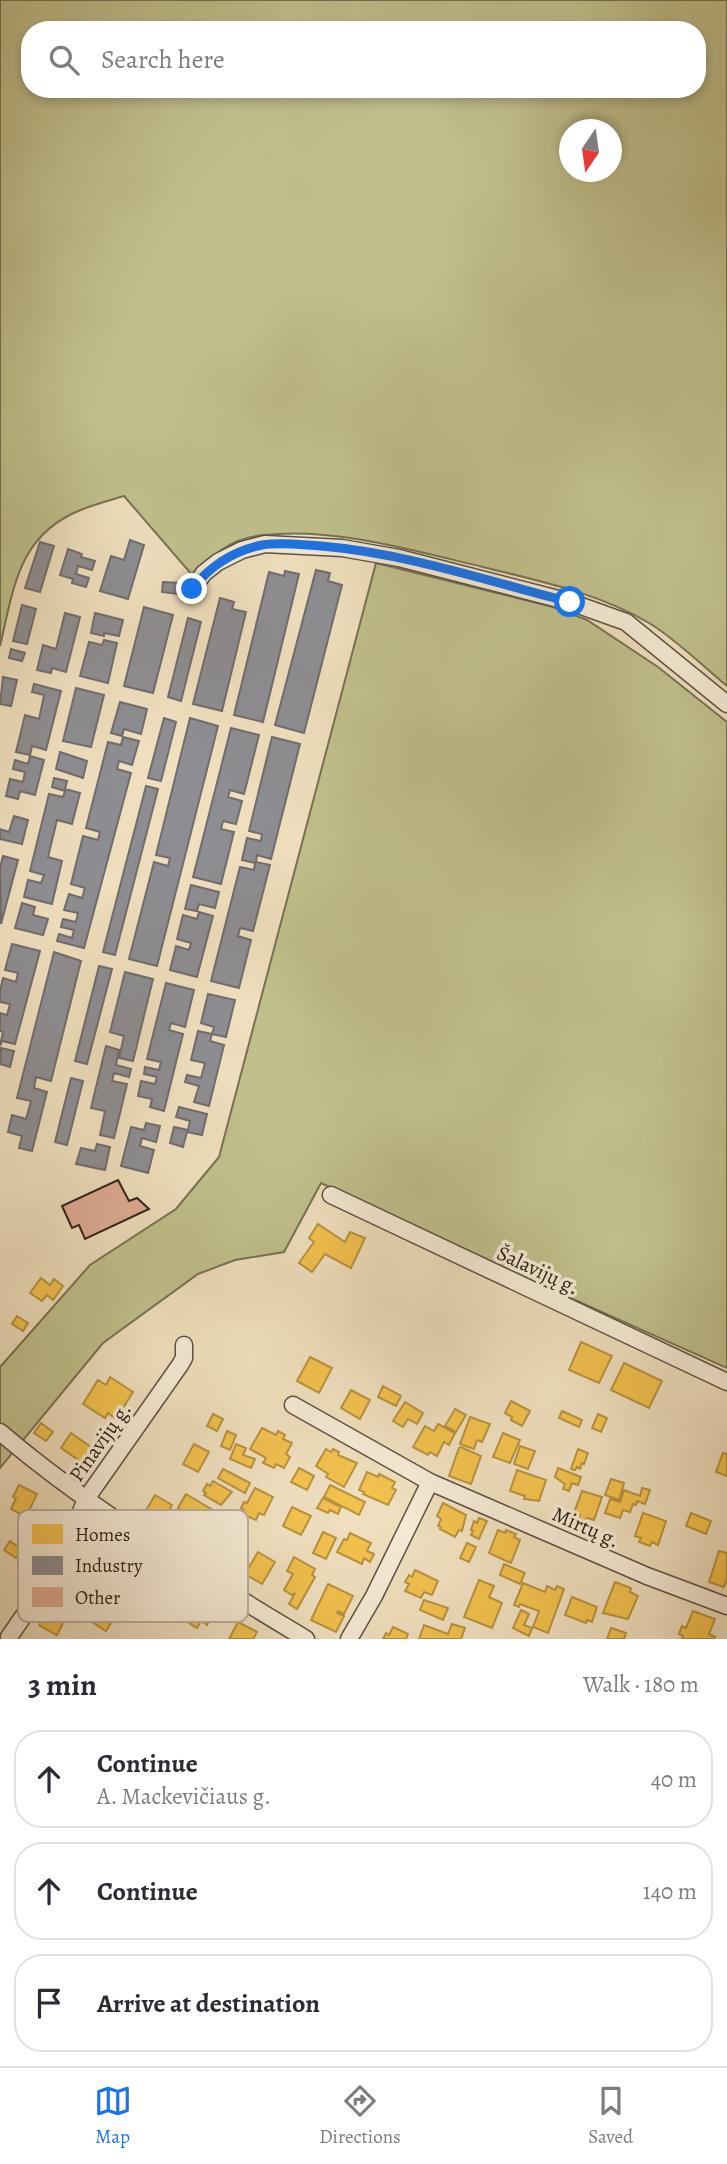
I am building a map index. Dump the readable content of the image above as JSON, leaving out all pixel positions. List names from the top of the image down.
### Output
{
  "streets": {
    "street": ["Šalavijų g.", "Pinavijų g.", "Mirtų g."]
  },
  "legend": ["Homes", "Industry", "Other"],
  "north": "bottom",
  "page": {
    "search": "Search here",
    "heading": ["3 min", "Walk · 180 m"],
    "list": [
      ["Continue", "A. Mackevičiaus g.", "40 m"],
      ["Continue", "140 m"],
      "Arrive at destination"
    ],
    "nav": ["Map", "Directions", "Saved"]
  }
}
